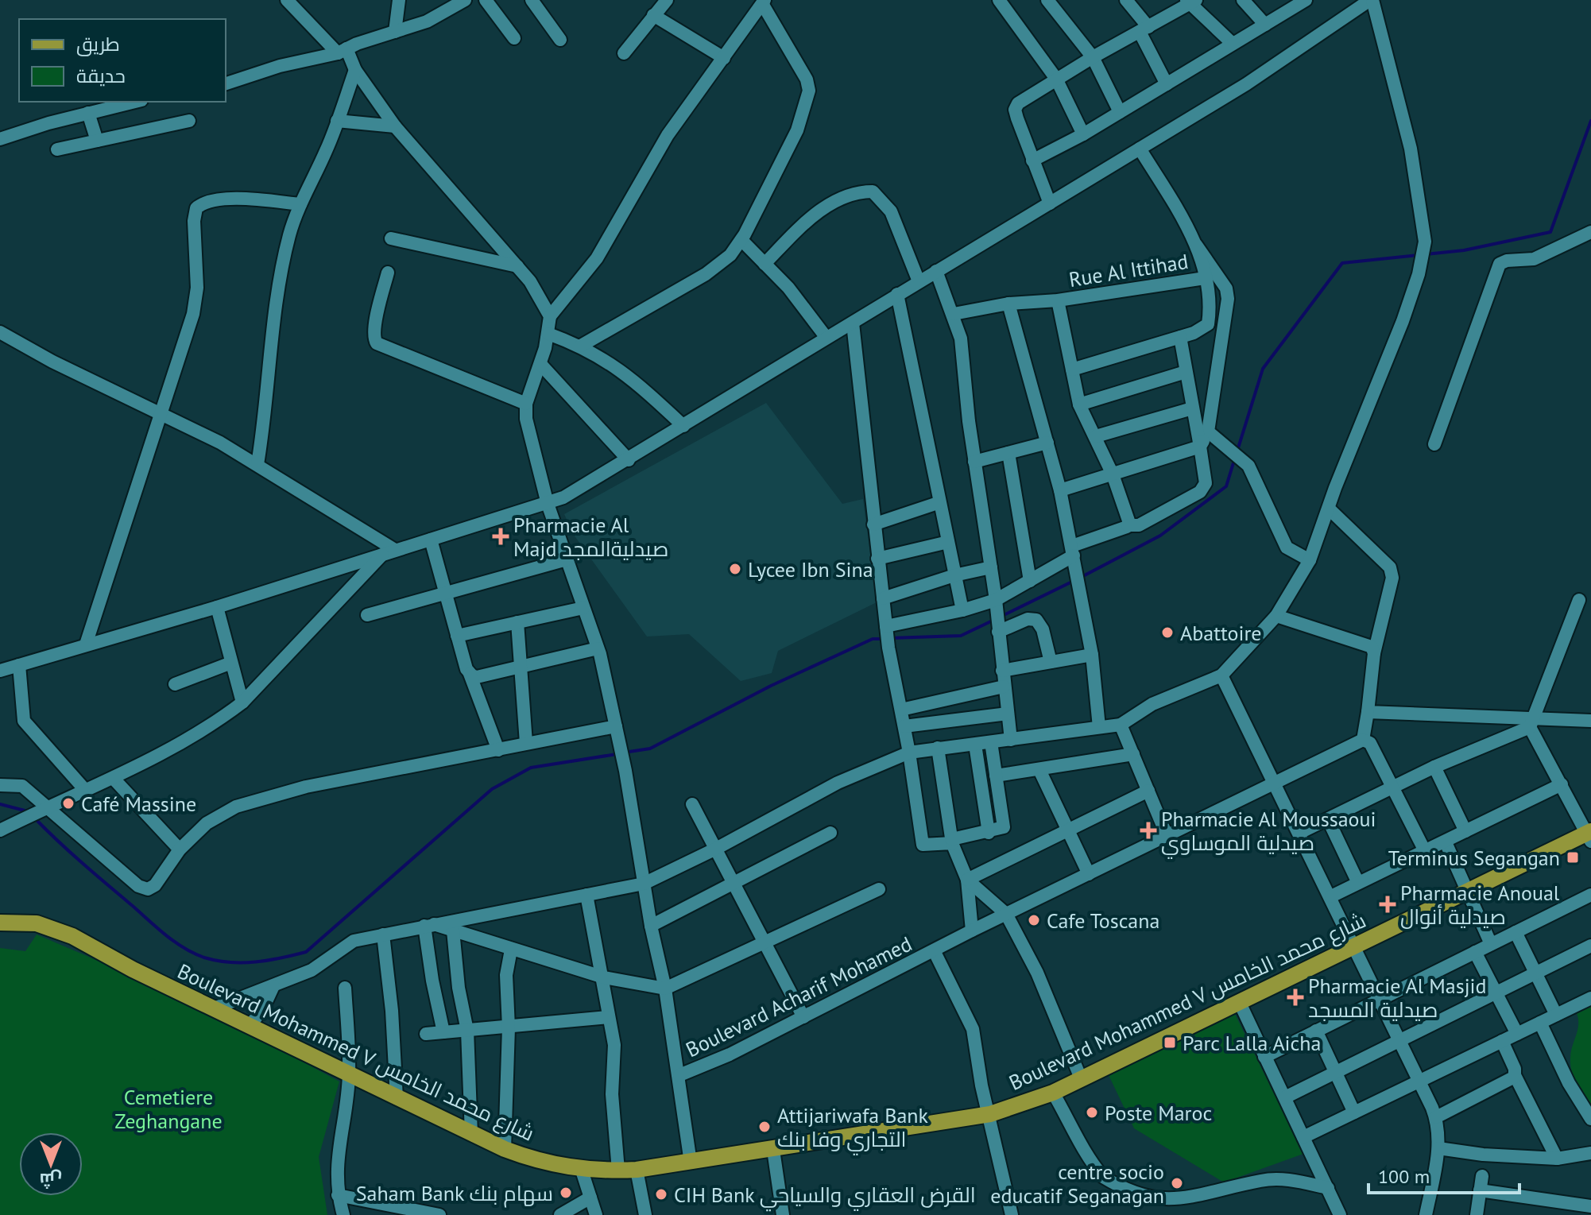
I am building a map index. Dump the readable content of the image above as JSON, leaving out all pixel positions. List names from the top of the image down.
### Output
{
  "streets": {
    "main road": ["Boulevard Mohammed V شارع محمد الخامس"],
    "street": ["Rue Al Ittihad", "Boulevard Acharif Mohamed"]
  },
  "parks": ["Cemetiere Zeghangane"],
  "places": {
    "health": [
      "Pharmacie Al Majd صيدليةالمجد",
      "Pharmacie Al Moussaoui صيدلية الموساوي",
      "Pharmacie Anoual صيدلية أنوال",
      "Pharmacie Al Masjid صيدلية المسجد"
    ],
    "other": [
      "Lycee Ibn Sina",
      "Abattoire",
      "Café Massine",
      "Cafe Toscana",
      "Poste Maroc",
      "Attijariwafa Bank التجاري وفا بنك",
      "centre socio educatif Seganagan",
      "Saham Bank سهام بنك",
      "CIH Bank القرض العقاري والسياحي"
    ],
    "transit": ["Terminus Segangan", "Parc Lalla Aicha"]
  },
  "legend": ["طريق", "حديقة"],
  "scale_bar": "100 m",
  "north": "bottom"
}
